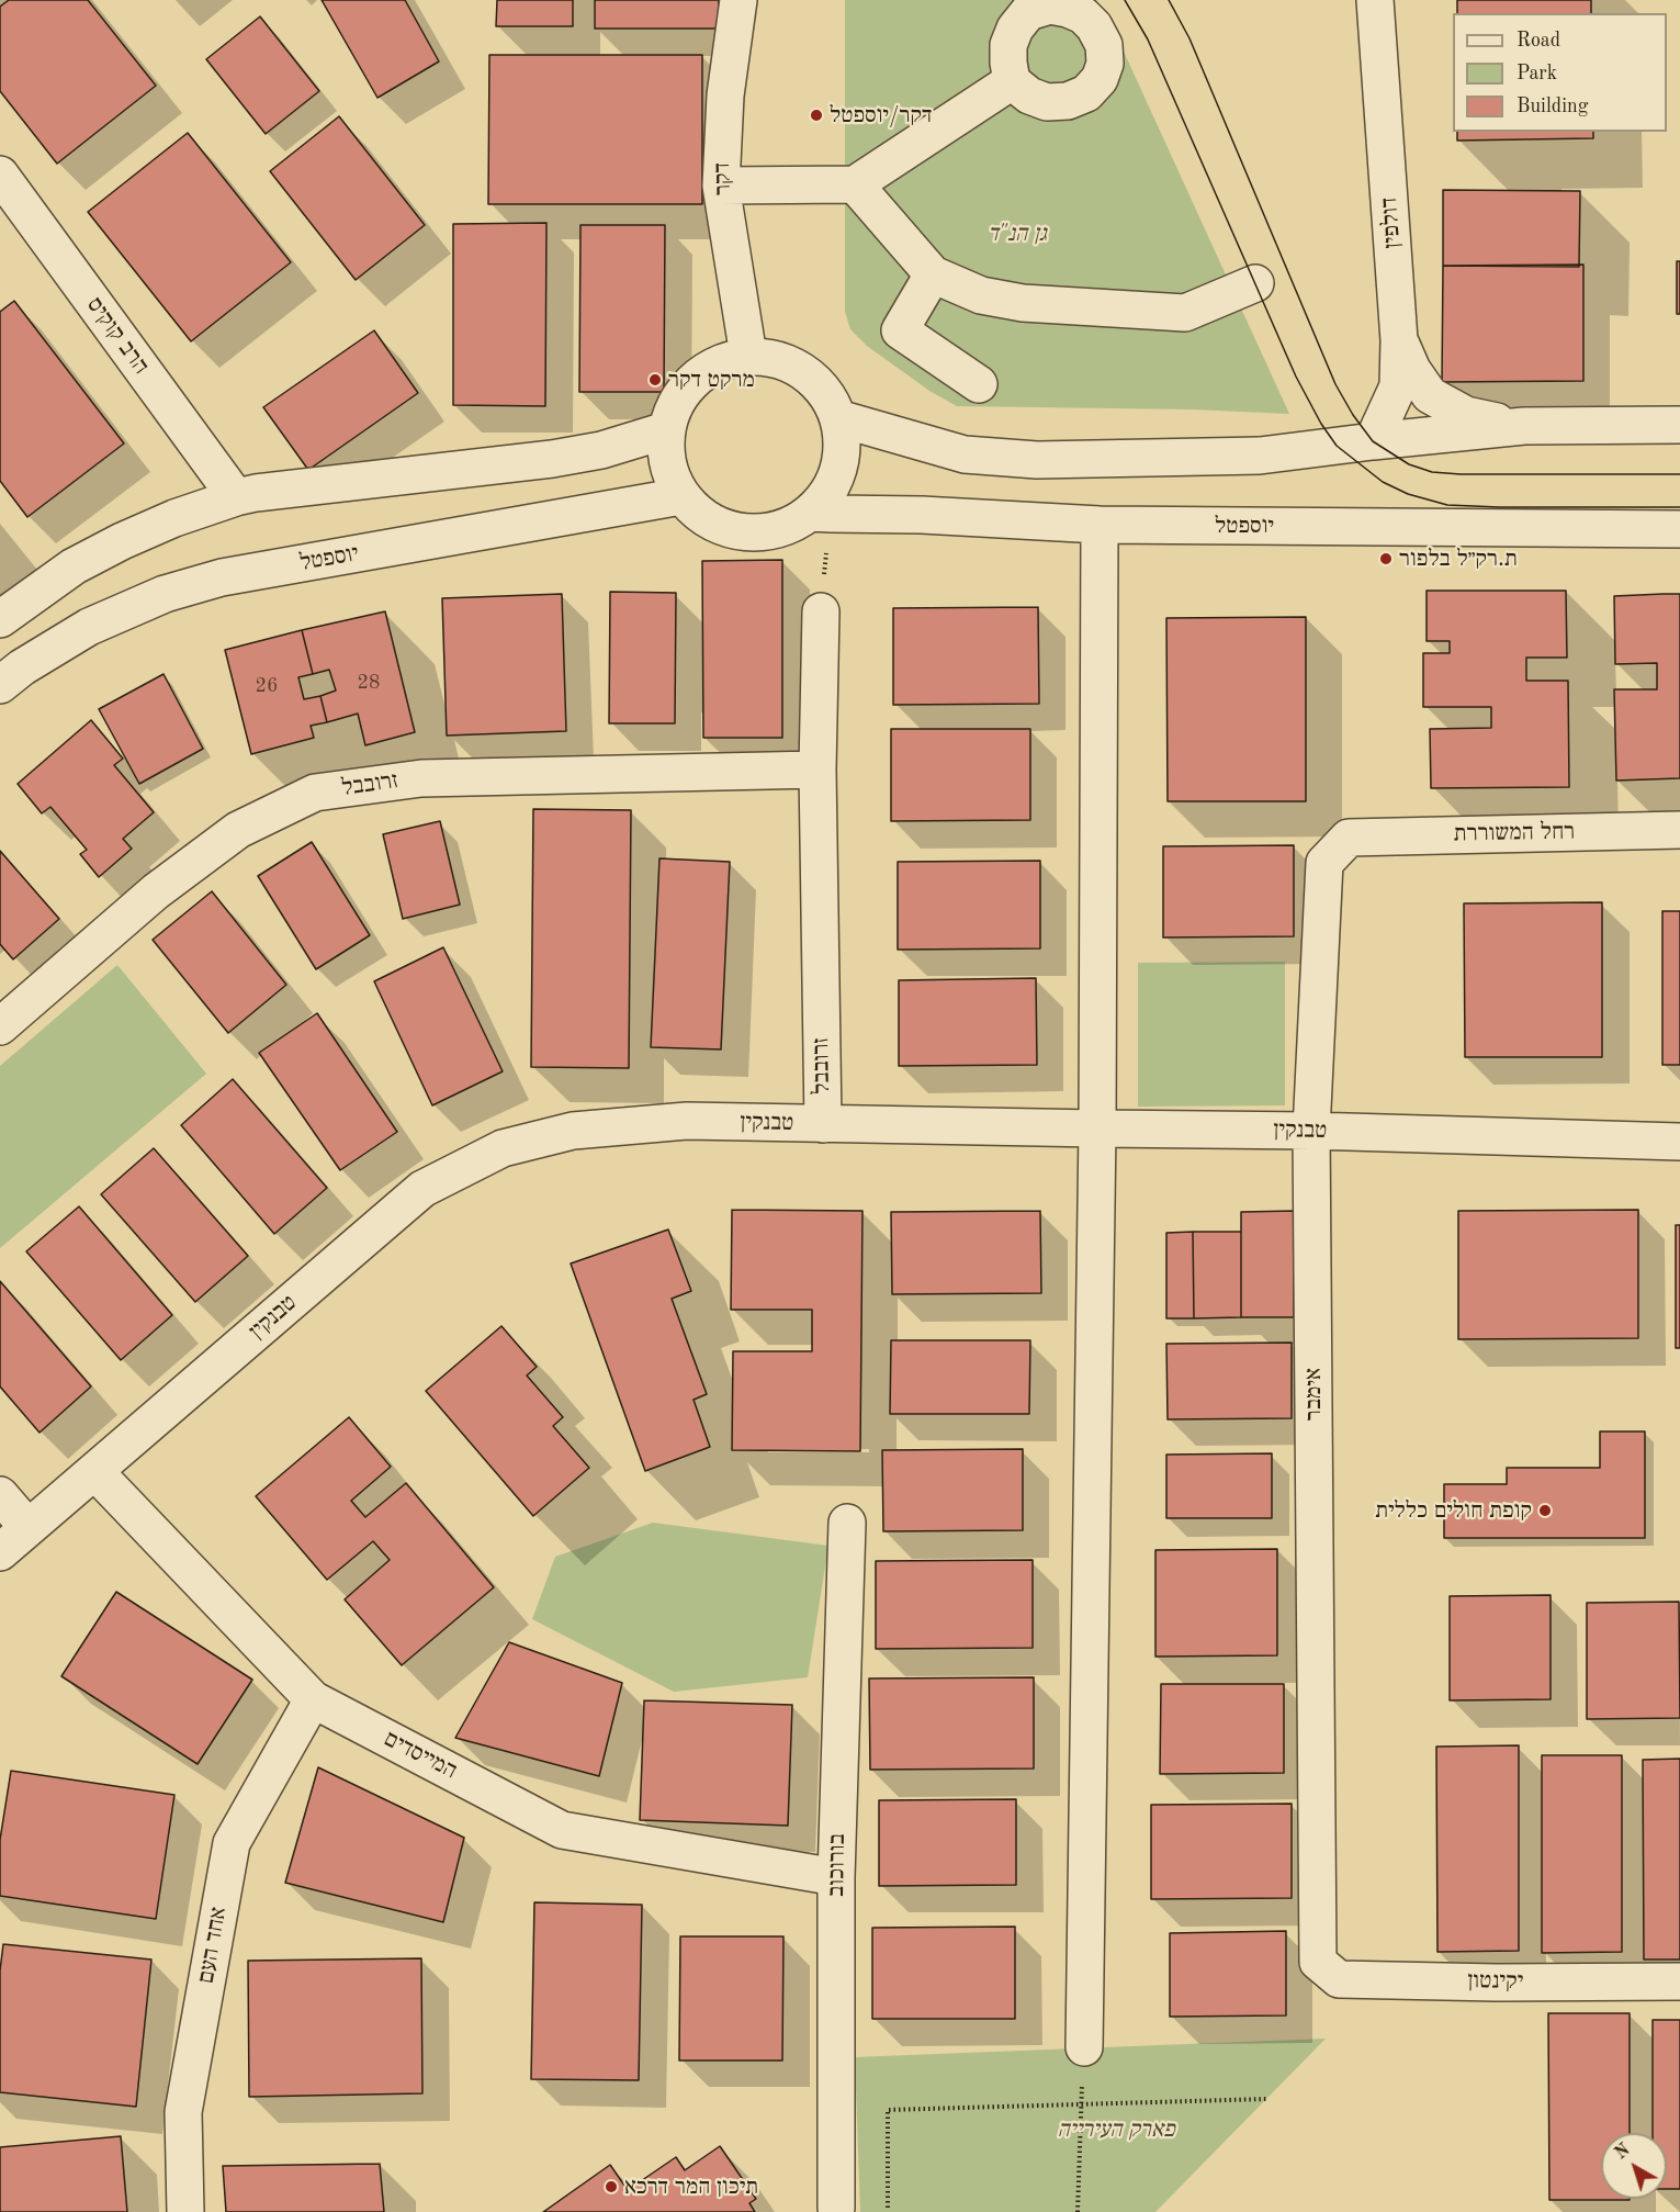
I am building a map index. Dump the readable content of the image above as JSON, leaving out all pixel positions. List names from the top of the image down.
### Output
{
  "streets": {
    "street": [
      "דקר",
      "דולפין",
      "הרב קוקיס",
      "יוספטל",
      "זרובבל",
      "רחל המשוררת",
      "טבנקין",
      "אימבר",
      "המייסדים",
      "בורוכוב",
      "אחד העם",
      "יקינטון"
    ]
  },
  "crossings": [
    ["דקר", "יוספטל"],
    ["זרובבל", "טבנקין"],
    ["רחל המשוררת", "אימבר"],
    ["טבנקין", "אימבר"],
    ["טבנקין", "המייסדים"],
    ["אימבר", "יקינטון"],
    ["המייסדים", "בורוכוב"],
    ["המייסדים", "אחד העם"]
  ],
  "parks": ["גן הנ\"ד", "פארק העירייה"],
  "places": [
    "דקר/יוספטל",
    "מרקט דקר",
    "ת.רק״ל בלפור",
    "קופת חולים כללית",
    "תיכון המר דרכא"
  ],
  "house_numbers": ["28", "26"],
  "legend": ["Road", "Park", "Building"],
  "north": "top left"
}
